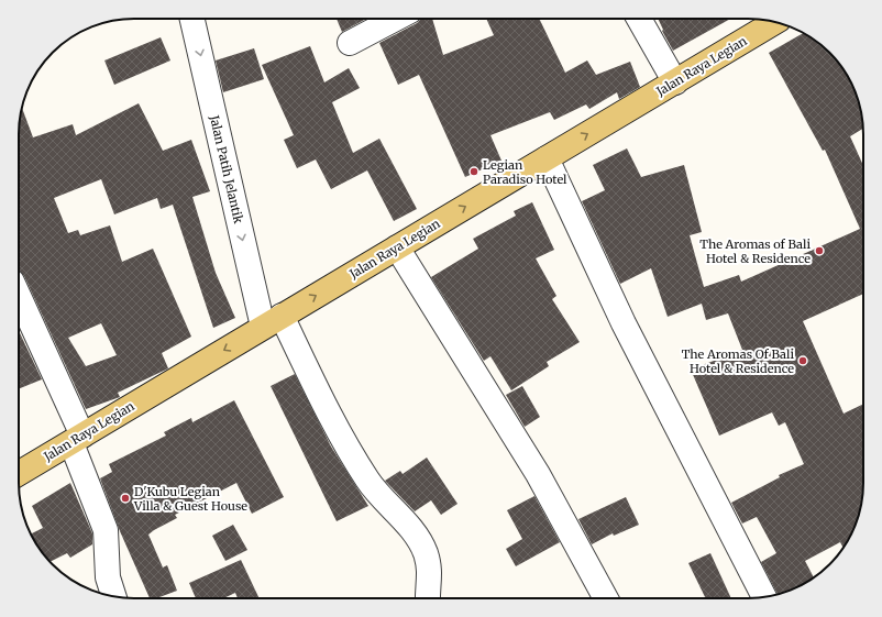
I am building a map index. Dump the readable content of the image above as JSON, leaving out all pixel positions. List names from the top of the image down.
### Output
{
  "streets": {
    "main road": ["Jalan Raya Legian"],
    "street": ["Jalan Patih Jelantik"]
  },
  "crossings": [
    ["Jalan Raya Legian", "Jalan Patih Jelantik"]
  ],
  "one_way": ["Jalan Patih Jelantik"],
  "places": [
    "Legian Paradiso Hotel",
    "The Aromas of Bali Hotel & Residence",
    "The Aromas Of Bali Hotel & Residence",
    "D'Kubu Legian Villa & Guest House"
  ]
}
